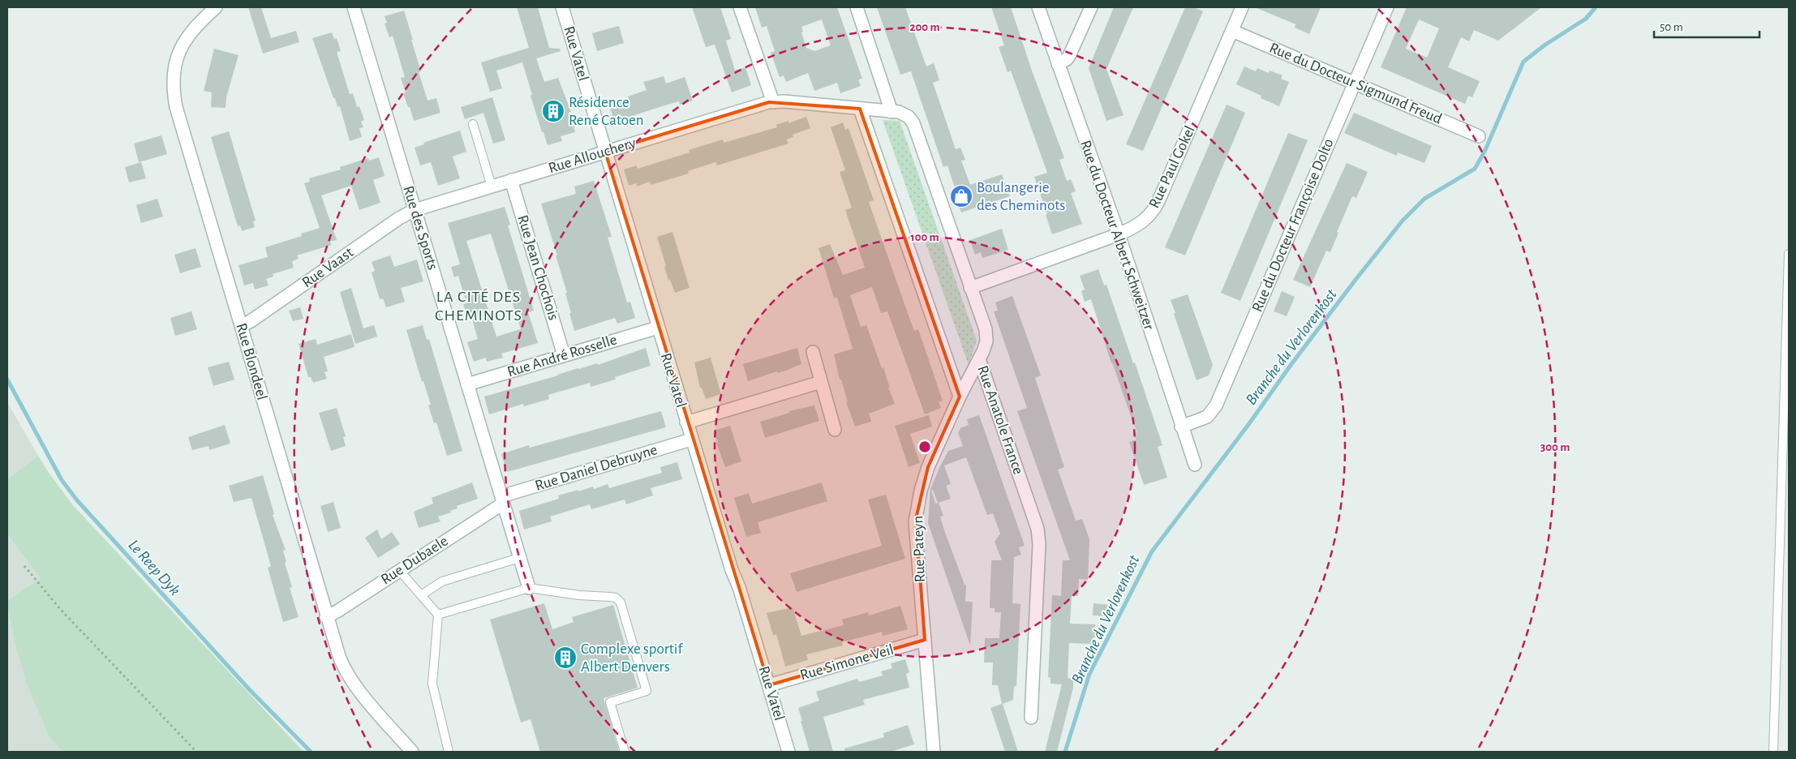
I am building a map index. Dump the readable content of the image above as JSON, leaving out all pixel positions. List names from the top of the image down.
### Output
{
  "streets": {
    "street": [
      "Rue Vatel",
      "Rue du Docteur Sigmund Freud",
      "Rue Allouchery",
      "Rue Paul Gokel",
      "Rue du Docteur Françoise Dolto",
      "Rue des Sports",
      "Rue du Docteur Albert Schweitzer",
      "Rue Vaast",
      "Rue Jean Chochois",
      "Rue André Rosselle",
      "Rue Blondeel",
      "Rue Anatole France",
      "Rue Daniel Debruyne",
      "Rue Pateyn",
      "Rue Dubaele",
      "Rue Simone Veil"
    ]
  },
  "crossings": [
    ["Rue Vatel", "Rue Allouchery"],
    ["Rue Vatel", "Rue André Rosselle"],
    ["Rue Vatel", "Rue Daniel Debruyne"],
    ["Rue Vatel", "Rue Simone Veil"],
    ["Rue du Docteur Sigmund Freud", "Rue Paul Gokel"],
    ["Rue du Docteur Sigmund Freud", "Rue du Docteur Françoise Dolto"],
    ["Rue Allouchery", "Rue des Sports"],
    ["Rue Allouchery", "Rue Vaast"],
    ["Rue Allouchery", "Rue Jean Chochois"],
    ["Rue Allouchery", "Rue Anatole France"],
    ["Rue Paul Gokel", "Rue du Docteur Albert Schweitzer"],
    ["Rue Paul Gokel", "Rue Anatole France"],
    ["Rue du Docteur Françoise Dolto", "Rue du Docteur Albert Schweitzer"],
    ["Rue des Sports", "Rue Vaast"],
    ["Rue des Sports", "Rue André Rosselle"],
    ["Rue des Sports", "Rue Daniel Debruyne"],
    ["Rue des Sports", "Rue Dubaele"],
    ["Rue Vaast", "Rue Blondeel"],
    ["Rue Jean Chochois", "Rue André Rosselle"],
    ["Rue Blondeel", "Rue Dubaele"],
    ["Rue Anatole France", "Rue Pateyn"],
    ["Rue Daniel Debruyne", "Rue Dubaele"],
    ["Rue Pateyn", "Rue Simone Veil"]
  ],
  "districts": ["LA CITÉ DES CHEMINOTS"],
  "water": ["Branche du Verlorenkost", "Le Reep Dyk"],
  "places": {
    "building": ["Résidence René Catoen", "Complexe sportif Albert Denvers"],
    "shop": ["Boulangerie des Cheminots"]
  },
  "scale_bar": "50 m",
  "rings": ["200 m", "100 m", "300 m"]
}
